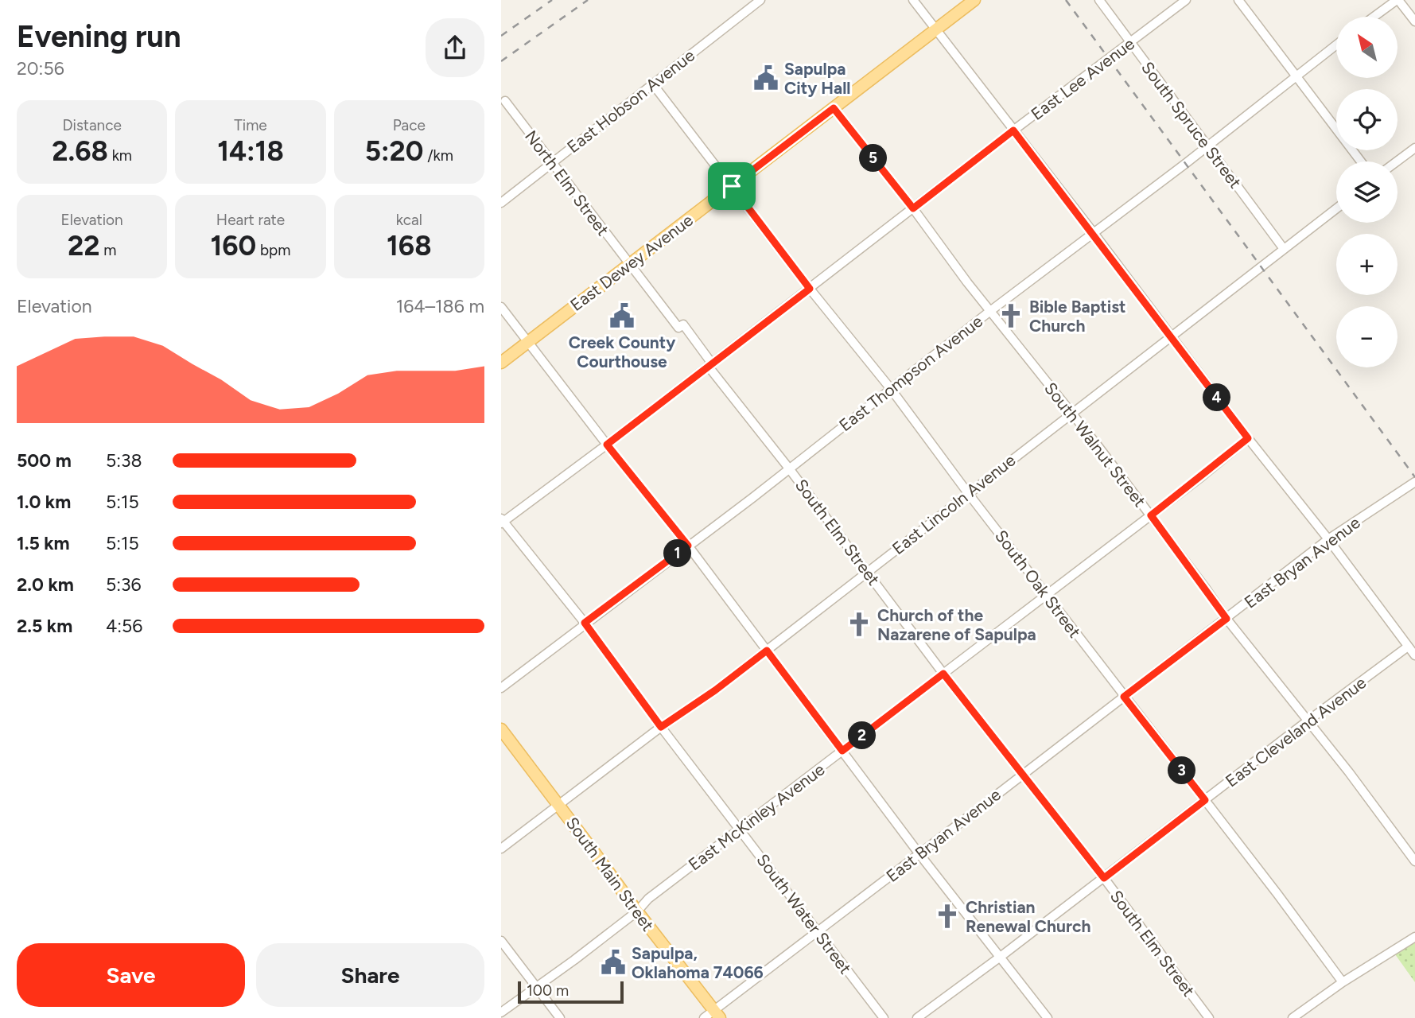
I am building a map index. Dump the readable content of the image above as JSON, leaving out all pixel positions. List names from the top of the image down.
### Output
{
  "streets": {
    "main road": ["East Dewey Avenue", "South Main Street"],
    "street": [
      "East Lee Avenue",
      "East Hobson Avenue",
      "South Spruce Street",
      "North Elm Street",
      "East Thompson Avenue",
      "South Walnut Street",
      "East Lincoln Avenue",
      "South Elm Street",
      "East Bryan Avenue",
      "South Oak Street",
      "East Cleveland Avenue",
      "East McKinley Avenue",
      "South Water Street"
    ]
  },
  "crossings": [
    ["East Lee Avenue", "South Spruce Street"],
    ["East Lee Avenue", "South Walnut Street"],
    ["East Lee Avenue", "South Elm Street"],
    ["East Lee Avenue", "South Oak Street"],
    ["East Lee Avenue", "South Water Street"],
    ["East Hobson Avenue", "North Elm Street"],
    ["East Hobson Avenue", "South Oak Street"],
    ["South Spruce Street", "East Thompson Avenue"],
    ["South Spruce Street", "East Lincoln Avenue"],
    ["North Elm Street", "East Dewey Avenue"],
    ["North Elm Street", "South Elm Street"],
    ["East Dewey Avenue", "South Walnut Street"],
    ["East Dewey Avenue", "South Elm Street"],
    ["East Dewey Avenue", "South Oak Street"],
    ["East Thompson Avenue", "South Walnut Street"],
    ["East Thompson Avenue", "South Elm Street"],
    ["East Thompson Avenue", "South Oak Street"],
    ["East Thompson Avenue", "South Water Street"],
    ["South Walnut Street", "East Lincoln Avenue"],
    ["South Walnut Street", "East Bryan Avenue"],
    ["South Walnut Street", "East Cleveland Avenue"],
    ["South Walnut Street", "East McKinley Avenue"],
    ["East Lincoln Avenue", "South Elm Street"],
    ["East Lincoln Avenue", "South Oak Street"],
    ["East Lincoln Avenue", "South Main Street"],
    ["East Lincoln Avenue", "South Water Street"],
    ["South Elm Street", "East Bryan Avenue"],
    ["South Elm Street", "East Cleveland Avenue"],
    ["South Elm Street", "East McKinley Avenue"],
    ["East Bryan Avenue", "South Oak Street"],
    ["East Bryan Avenue", "South Main Street"],
    ["East Bryan Avenue", "South Water Street"],
    ["South Oak Street", "East Cleveland Avenue"],
    ["South Oak Street", "East McKinley Avenue"],
    ["East McKinley Avenue", "South Main Street"],
    ["East McKinley Avenue", "South Water Street"]
  ],
  "places": {
    "public building": ["Sapulpa City Hall", "Creek County Courthouse", "Sapulpa, Oklahoma 74066"],
    "church": ["Bible Baptist Church", "Church of the Nazarene of Sapulpa", "Christian Renewal Church"]
  },
  "scale_bar": "100 m",
  "north": "top left",
  "page": {
    "heading": ["Evening run", "20:56"],
    "map_buttons": ["+", "−"],
    "stats": [
      ["Distance", "2.68 km"],
      ["Time", "14:18"],
      ["Pace", "5:20 /km"],
      ["Elevation", "22 m"],
      ["Heart rate", "160 bpm"],
      ["kcal", "168"]
    ],
    "pins": [
      "5",
      "4",
      "1",
      "2",
      "3"
    ],
    "chart": ["Elevation", "164–186 m"],
    "list": [
      {
        "name": "500 m",
        "note": "5:38"
      },
      {
        "name": "1.0 km",
        "note": "5:15"
      },
      {
        "name": "1.5 km",
        "note": "5:15"
      },
      {
        "name": "2.0 km",
        "note": "5:36"
      },
      {
        "name": "2.5 km",
        "note": "4:56"
      }
    ],
    "buttons": ["Save", "Share"],
    "scale": "100 m"
  }
}
